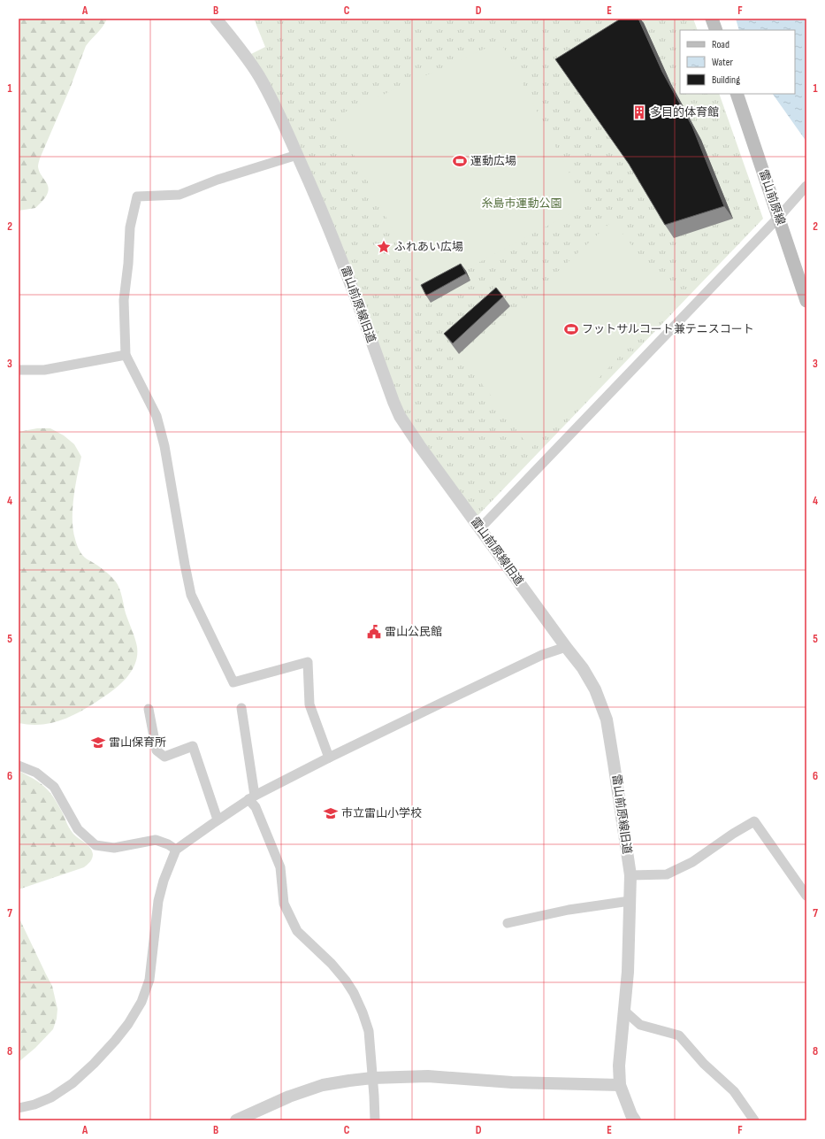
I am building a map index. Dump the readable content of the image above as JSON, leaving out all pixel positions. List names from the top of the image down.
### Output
{
  "streets": {
    "main road": ["雷山前原線"],
    "street": ["雷山前原線旧道"]
  },
  "parks": ["糸島市運動公園"],
  "places": {
    "building": ["多目的体育館"],
    "sports": ["運動広場", "フットサルコート兼テニスコート"],
    "place": ["ふれあい広場"],
    "public building": ["雷山公民館"],
    "school or university": ["雷山保育所", "市立雷山小学校"]
  },
  "legend": ["Road", "Water", "Building"],
  "grid": {
    "columns": [
      "A",
      "B",
      "C",
      "D",
      "E",
      "F"
    ],
    "rows": [
      "1",
      "2",
      "3",
      "4",
      "5",
      "6",
      "7",
      "8"
    ]
  }
}
